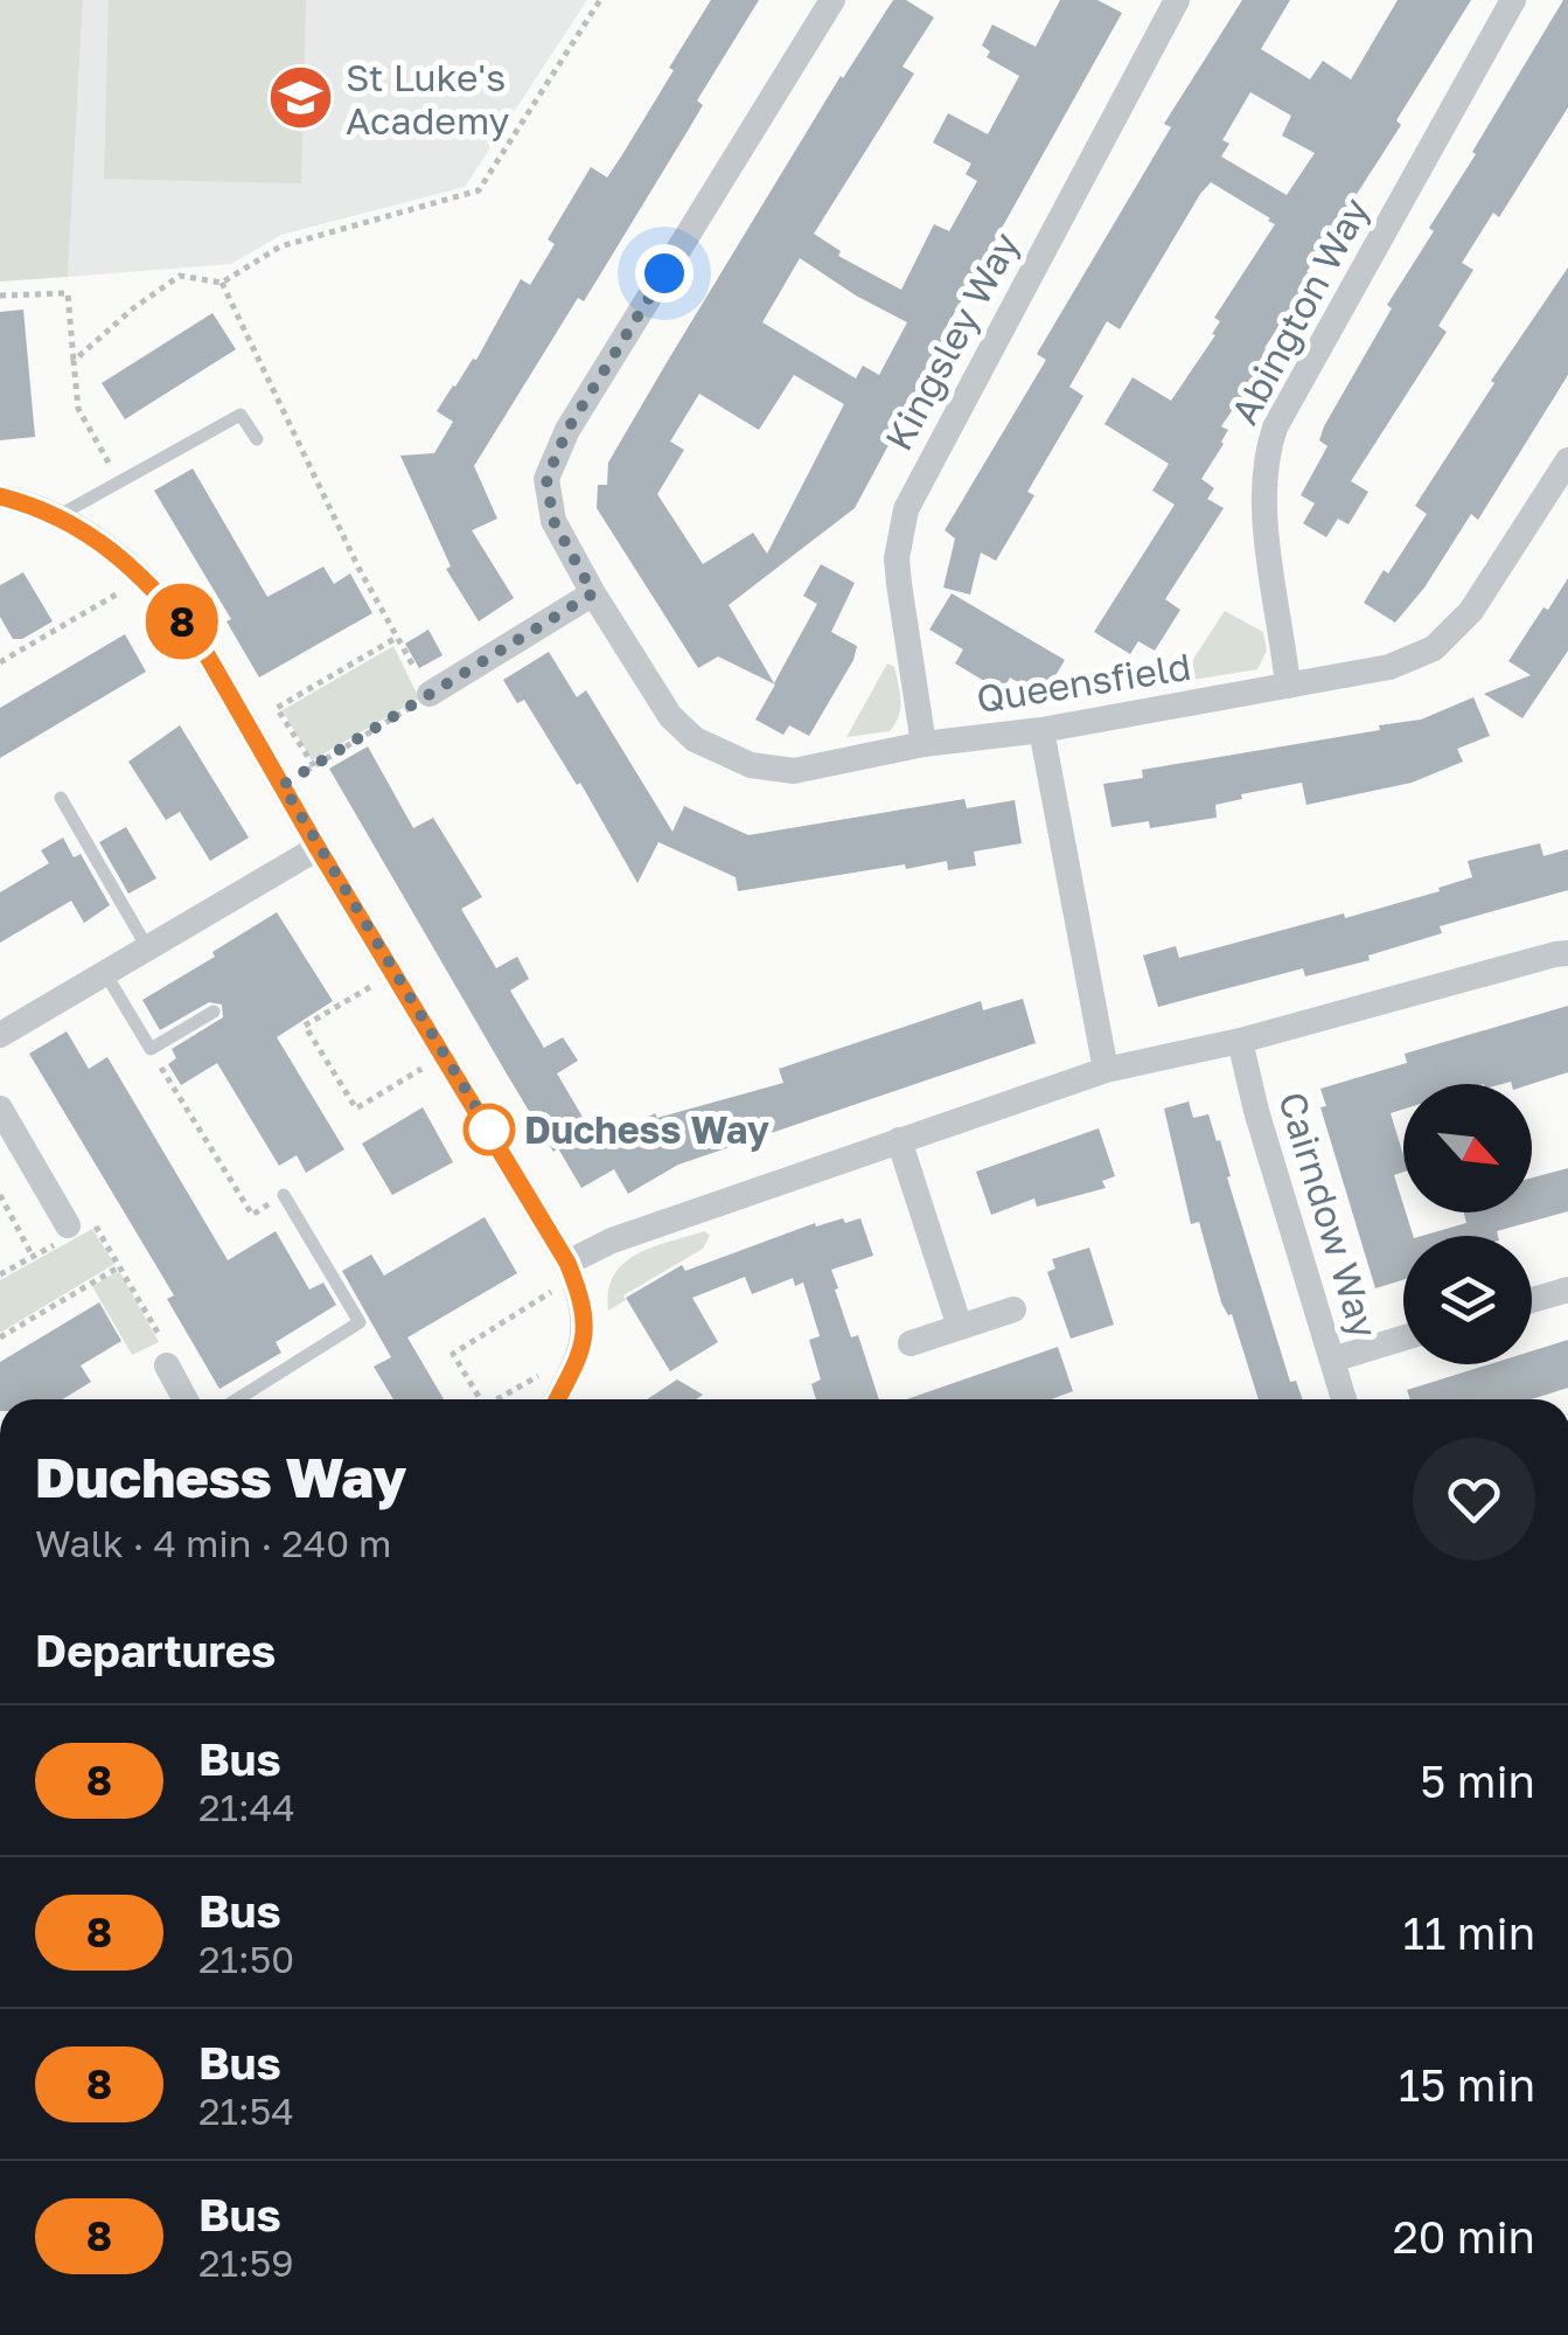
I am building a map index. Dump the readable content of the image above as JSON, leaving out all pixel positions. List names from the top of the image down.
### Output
{
  "streets": {
    "street": [
      "Abington Way",
      "Kingsley Way",
      "Queensfield",
      "Cairndow Way"
    ]
  },
  "crossings": [
    ["Abington Way", "Queensfield"],
    ["Kingsley Way", "Queensfield"]
  ],
  "places": {
    "school or university": ["St Luke's Academy"],
    "other": ["Duchess Way"]
  },
  "lines": ["bus line 8"],
  "north": "bottom right",
  "page": {
    "on_map": "8",
    "heading": [
      ["Duchess Way", "Walk · 4 min · 240 m"],
      "Departures"
    ],
    "list": [
      {
        "mark": "8",
        "name": "Bus",
        "note": "21:44",
        "value": "5 min"
      },
      {
        "mark": "8",
        "name": "Bus",
        "note": "21:50",
        "value": "11 min"
      },
      {
        "mark": "8",
        "name": "Bus",
        "note": "21:54",
        "value": "15 min"
      },
      {
        "mark": "8",
        "name": "Bus",
        "note": "21:59",
        "value": "20 min"
      }
    ]
  }
}
